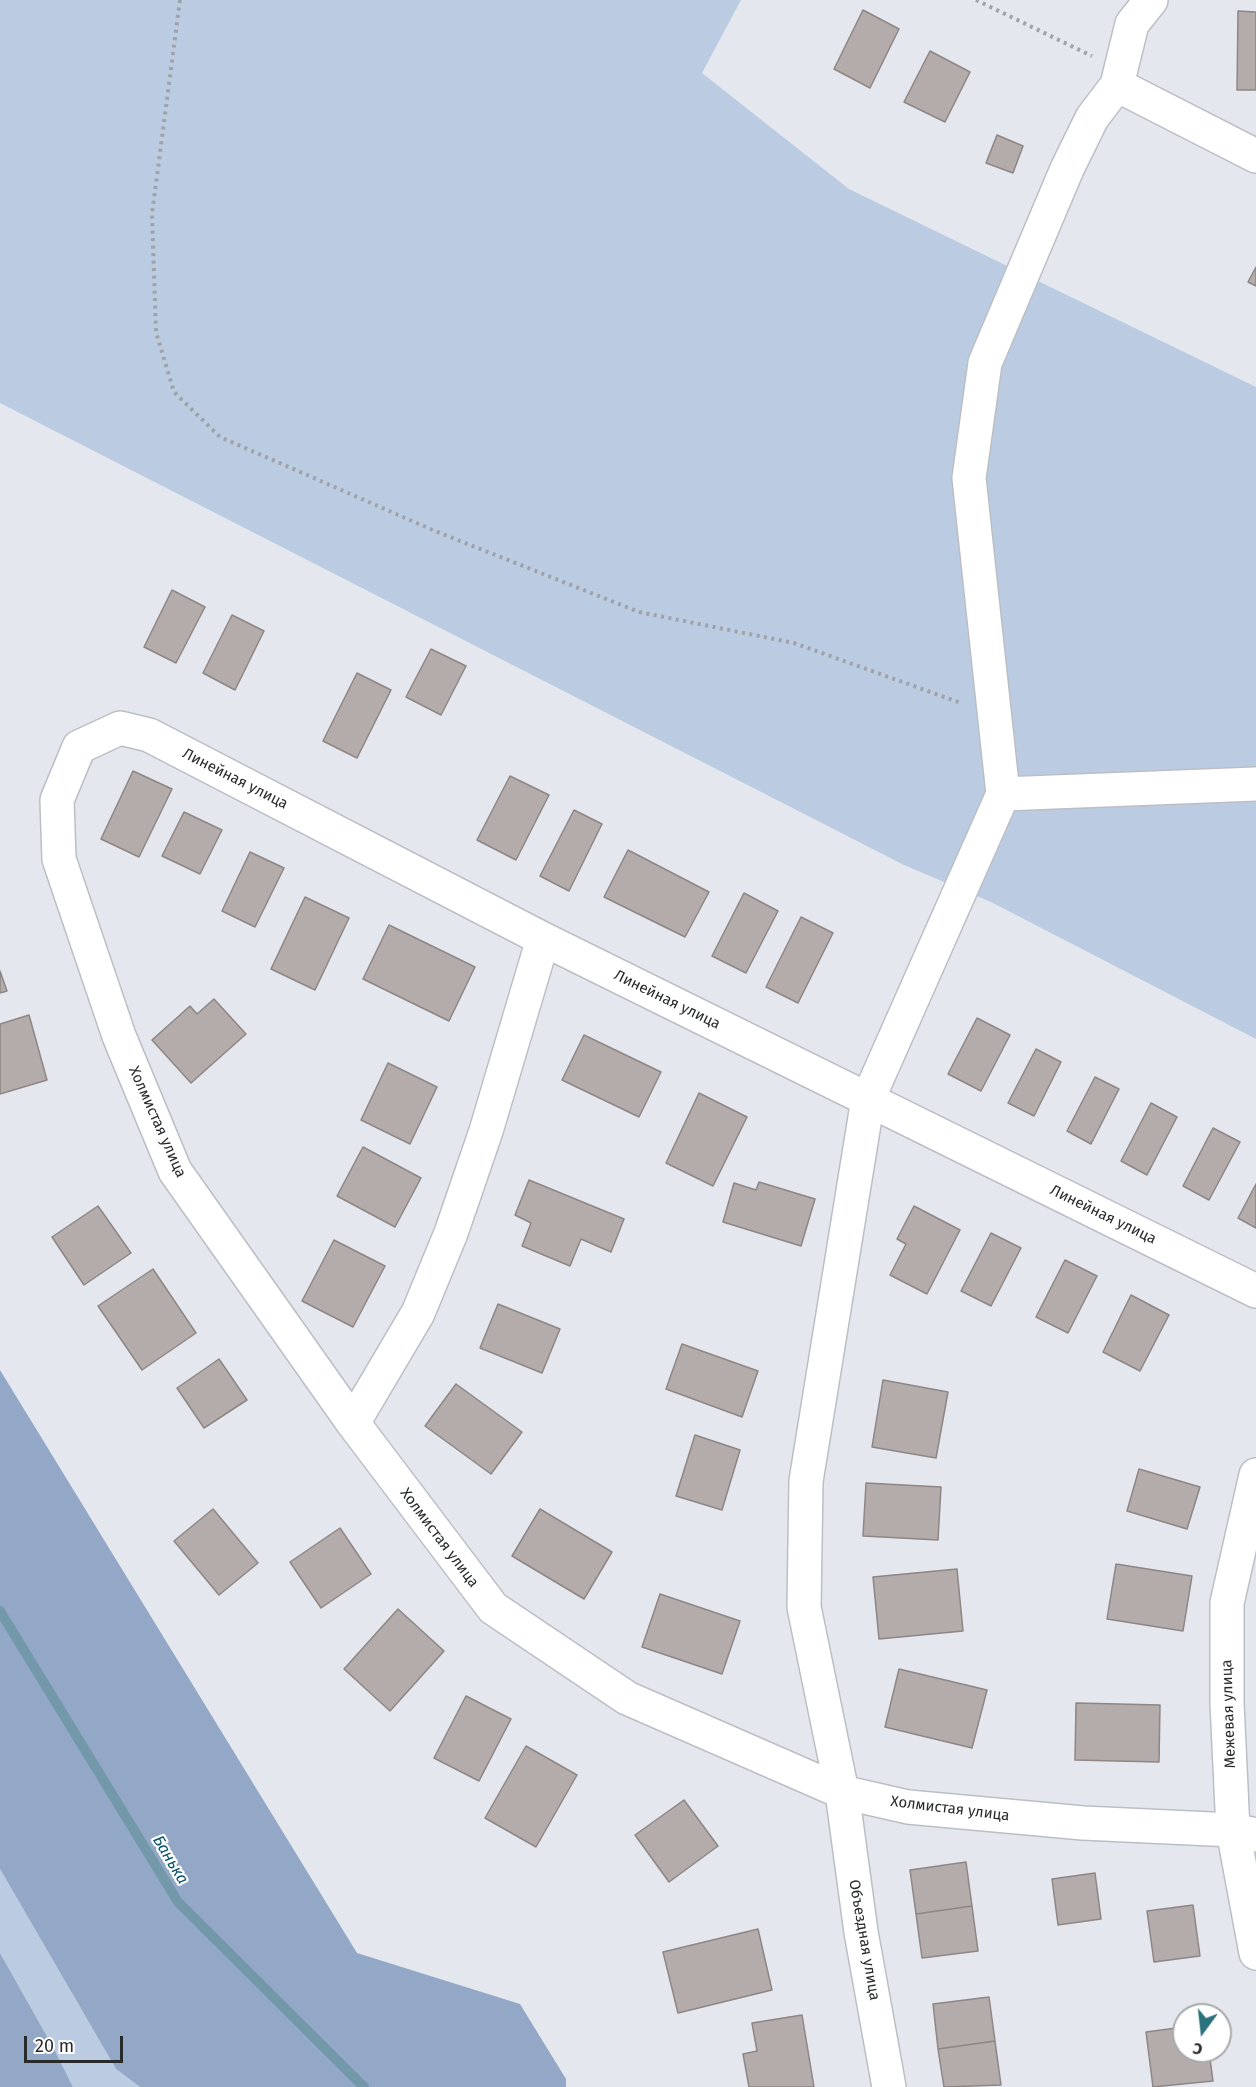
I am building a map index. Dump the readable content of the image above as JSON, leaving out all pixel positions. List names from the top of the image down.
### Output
{
  "streets": {
    "street": [
      "Линейная улица",
      "Холмистая улица",
      "Межевая улица",
      "Объездная улица"
    ]
  },
  "crossings": [
    ["Линейная улица", "Холмистая улица"],
    ["Линейная улица", "Объездная улица"],
    ["Холмистая улица", "Межевая улица"],
    ["Холмистая улица", "Объездная улица"]
  ],
  "water": ["Банька"],
  "scale_bar": "20 m",
  "north": "bottom"
}
